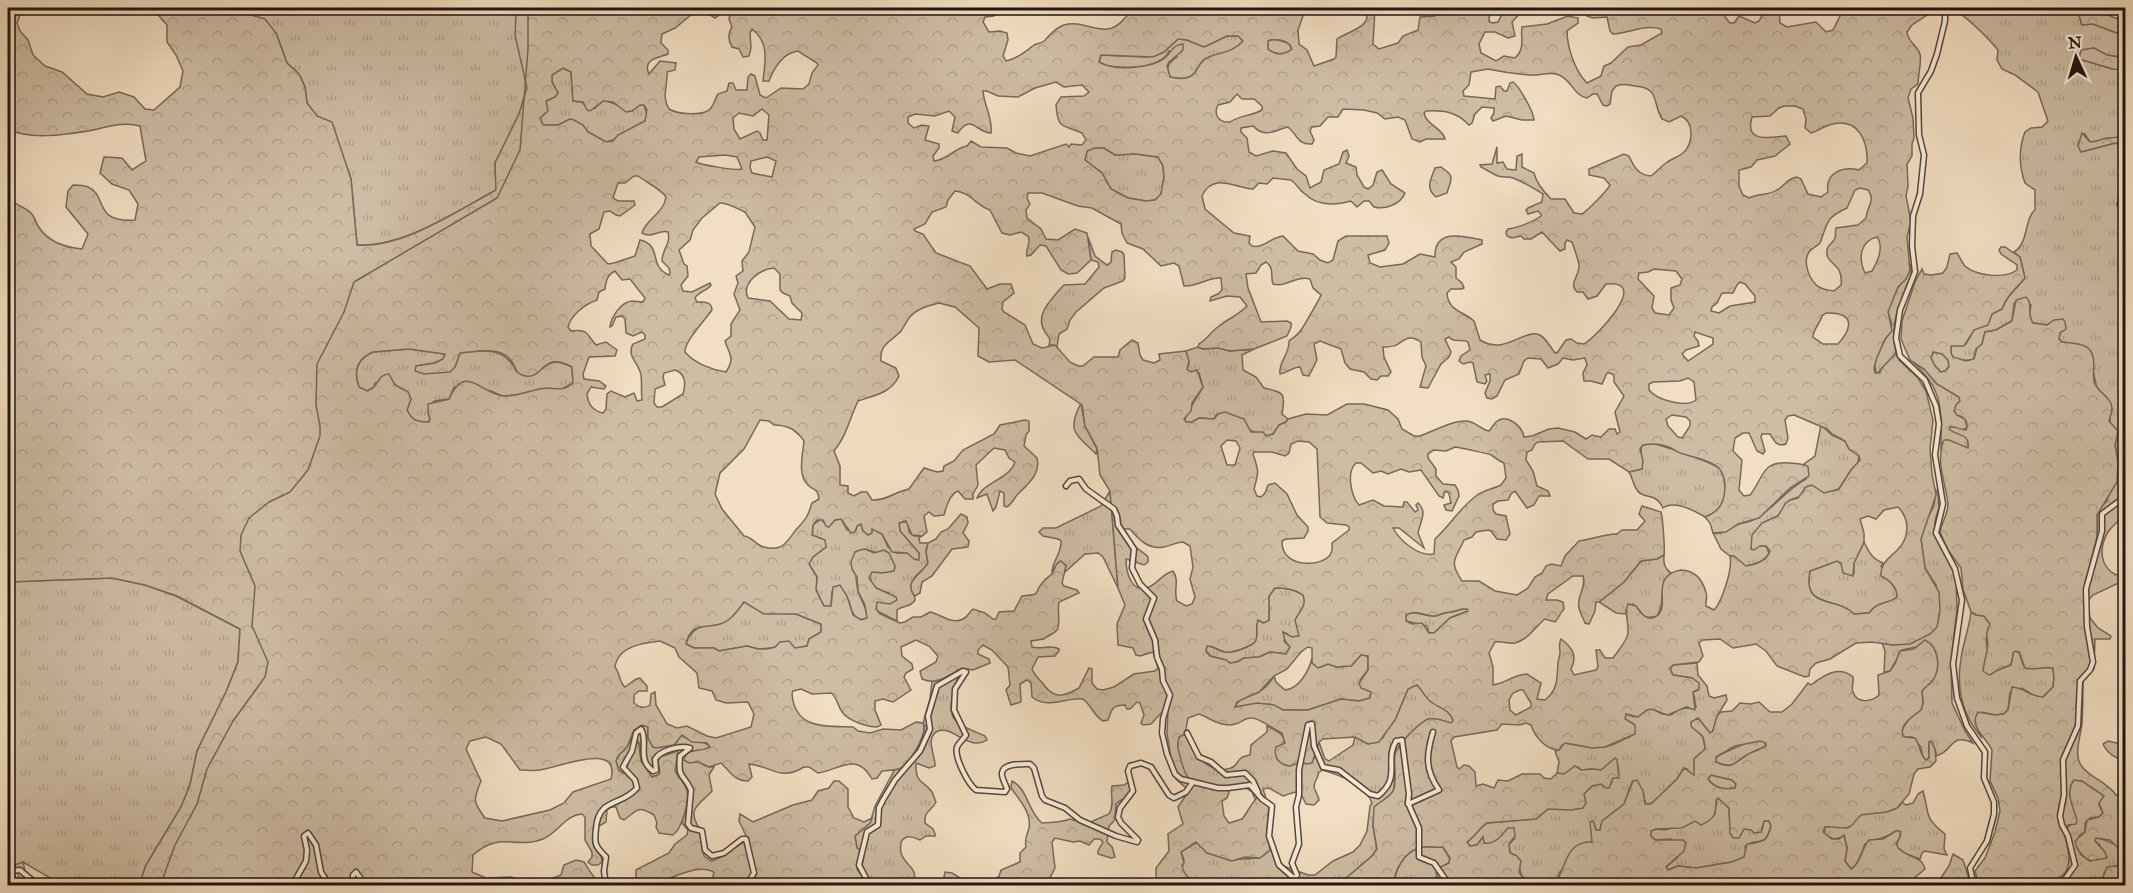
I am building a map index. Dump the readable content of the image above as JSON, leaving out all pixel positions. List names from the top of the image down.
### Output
{
  "north": "top"
}
